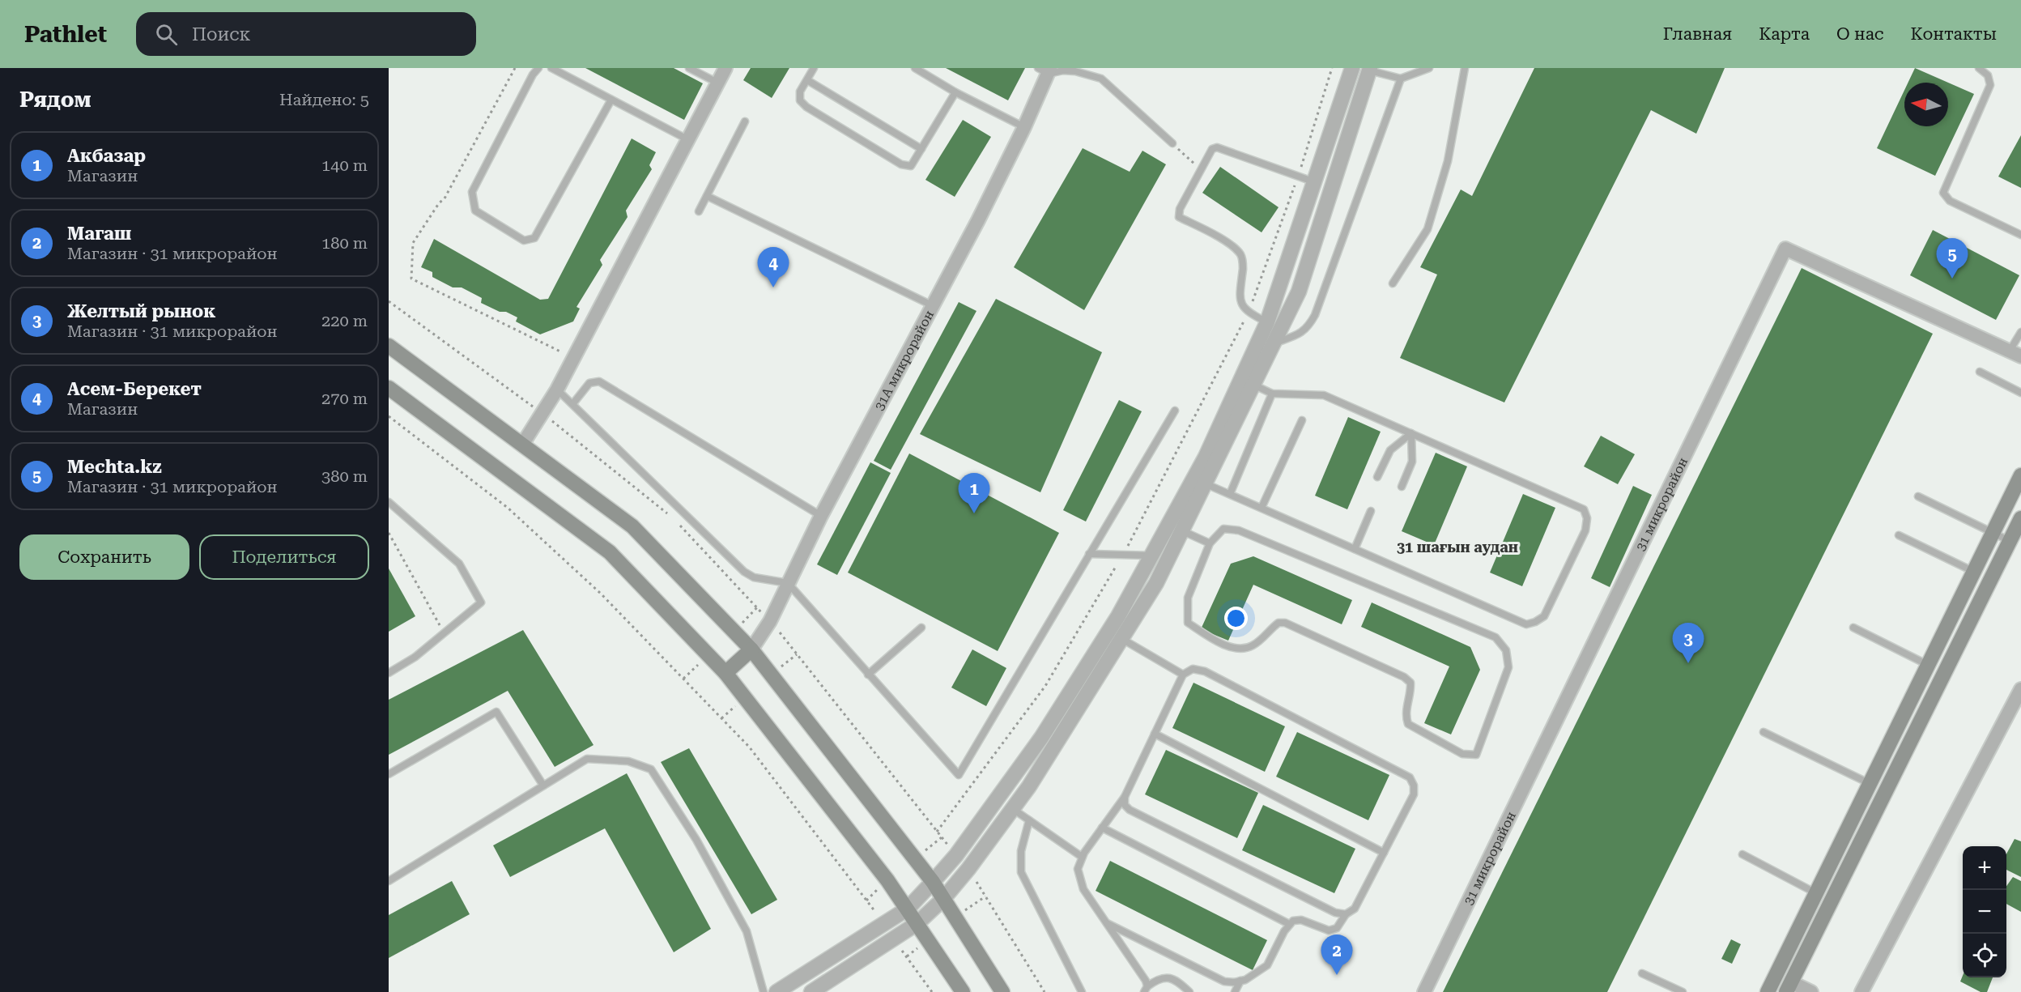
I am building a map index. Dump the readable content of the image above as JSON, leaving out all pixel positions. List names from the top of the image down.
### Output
{
  "streets": {
    "street": ["31А микрорайон", "31 микрорайон"]
  },
  "districts": ["31 шағын аудан"],
  "north": "left",
  "page": {
    "header": "Pathlet",
    "search": "Поиск",
    "nav": [
      "Главная",
      "Карта",
      "О нас",
      "Контакты"
    ],
    "heading": ["Рядом", "Найдено: 5"],
    "list": [
      {
        "mark": "1",
        "name": "Акбазар",
        "note": "Магазин",
        "value": "140 m"
      },
      {
        "mark": "2",
        "name": "Магаш",
        "note": "Магазин · 31 микрорайон",
        "value": "180 m"
      },
      {
        "mark": "3",
        "name": "Желтый рынок",
        "note": "Магазин · 31 микрорайон",
        "value": "220 m"
      },
      {
        "mark": "4",
        "name": "Асем-Берекет",
        "note": "Магазин",
        "value": "270 m"
      },
      {
        "mark": "5",
        "name": "Mechta.kz",
        "note": "Магазин · 31 микрорайон",
        "value": "380 m"
      }
    ],
    "pins": [
      "5",
      "4",
      "1",
      "3",
      "2"
    ],
    "buttons": ["Сохранить", "Поделиться"],
    "map_buttons": ["+", "−"]
  }
}
